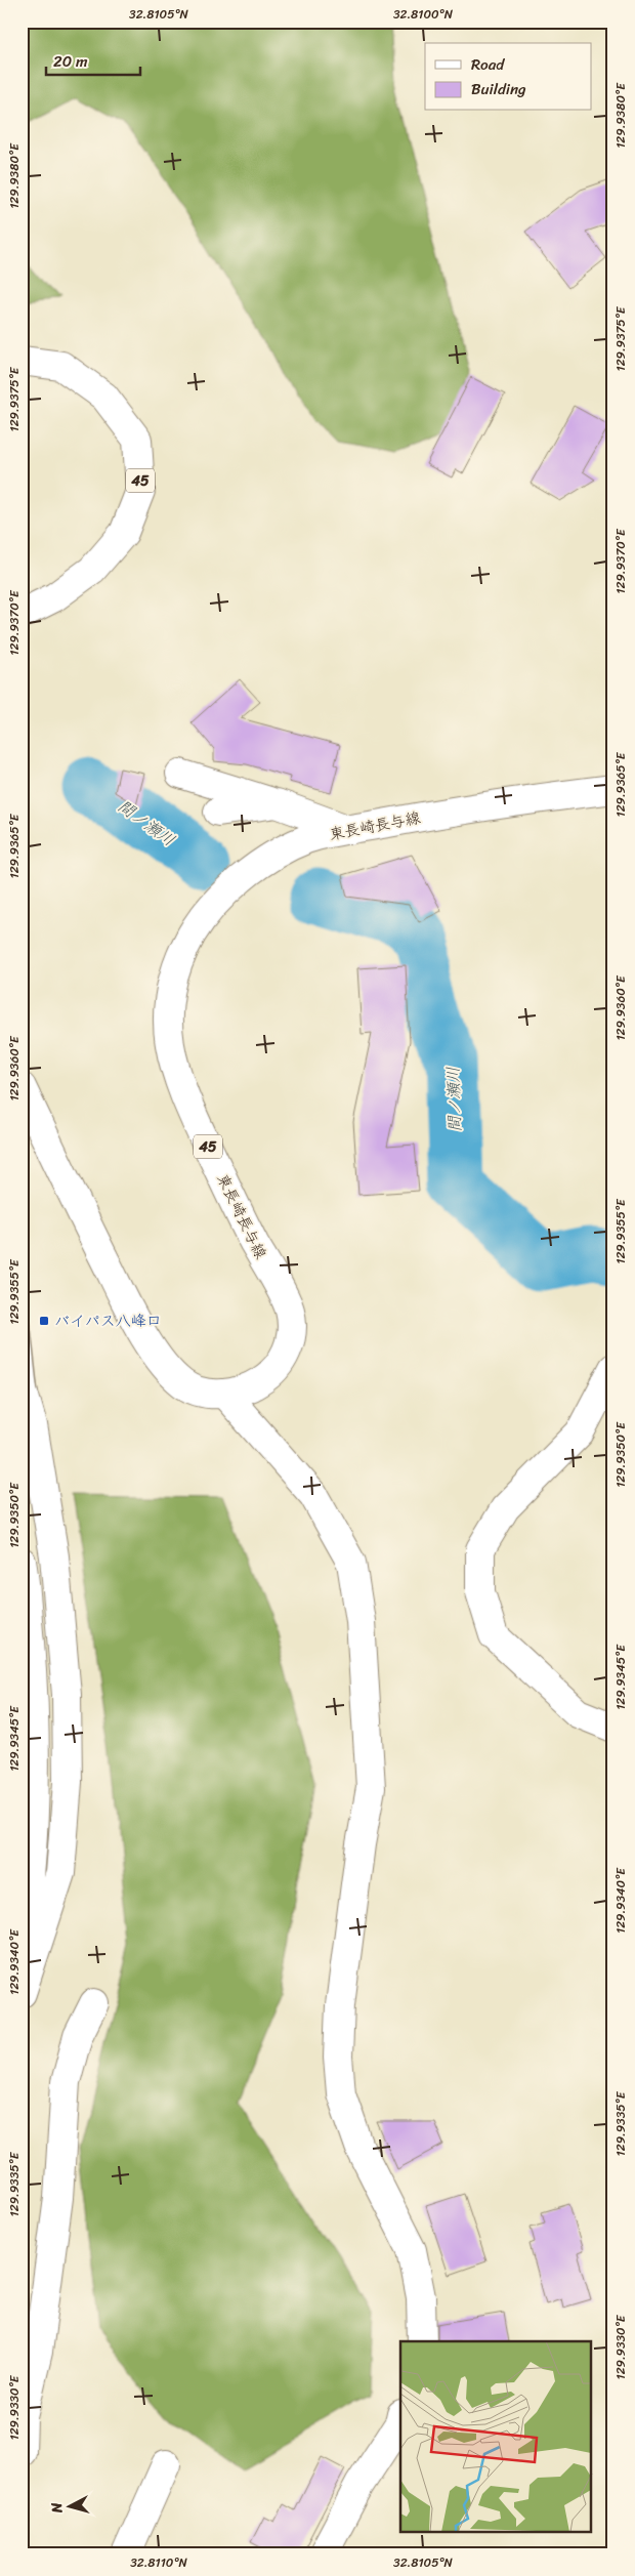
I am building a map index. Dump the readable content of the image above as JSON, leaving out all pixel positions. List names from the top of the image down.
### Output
{
  "streets": {
    "main road": ["45", "東長崎長与線"]
  },
  "water": ["間ノ瀬川"],
  "places": {
    "transit": ["バイパス八峰口"]
  },
  "legend": ["Road", "Building"],
  "scale_bar": "20 m",
  "north": "left",
  "coordinates": [
    "32.8105°N",
    "32.8100°N",
    "129.9380°E",
    "129.9375°E",
    "129.9370°E",
    "129.9365°E",
    "129.9360°E",
    "129.9355°E",
    "129.9350°E",
    "129.9345°E",
    "129.9340°E",
    "129.9335°E",
    "129.9330°E",
    "32.8110°N"
  ]
}
